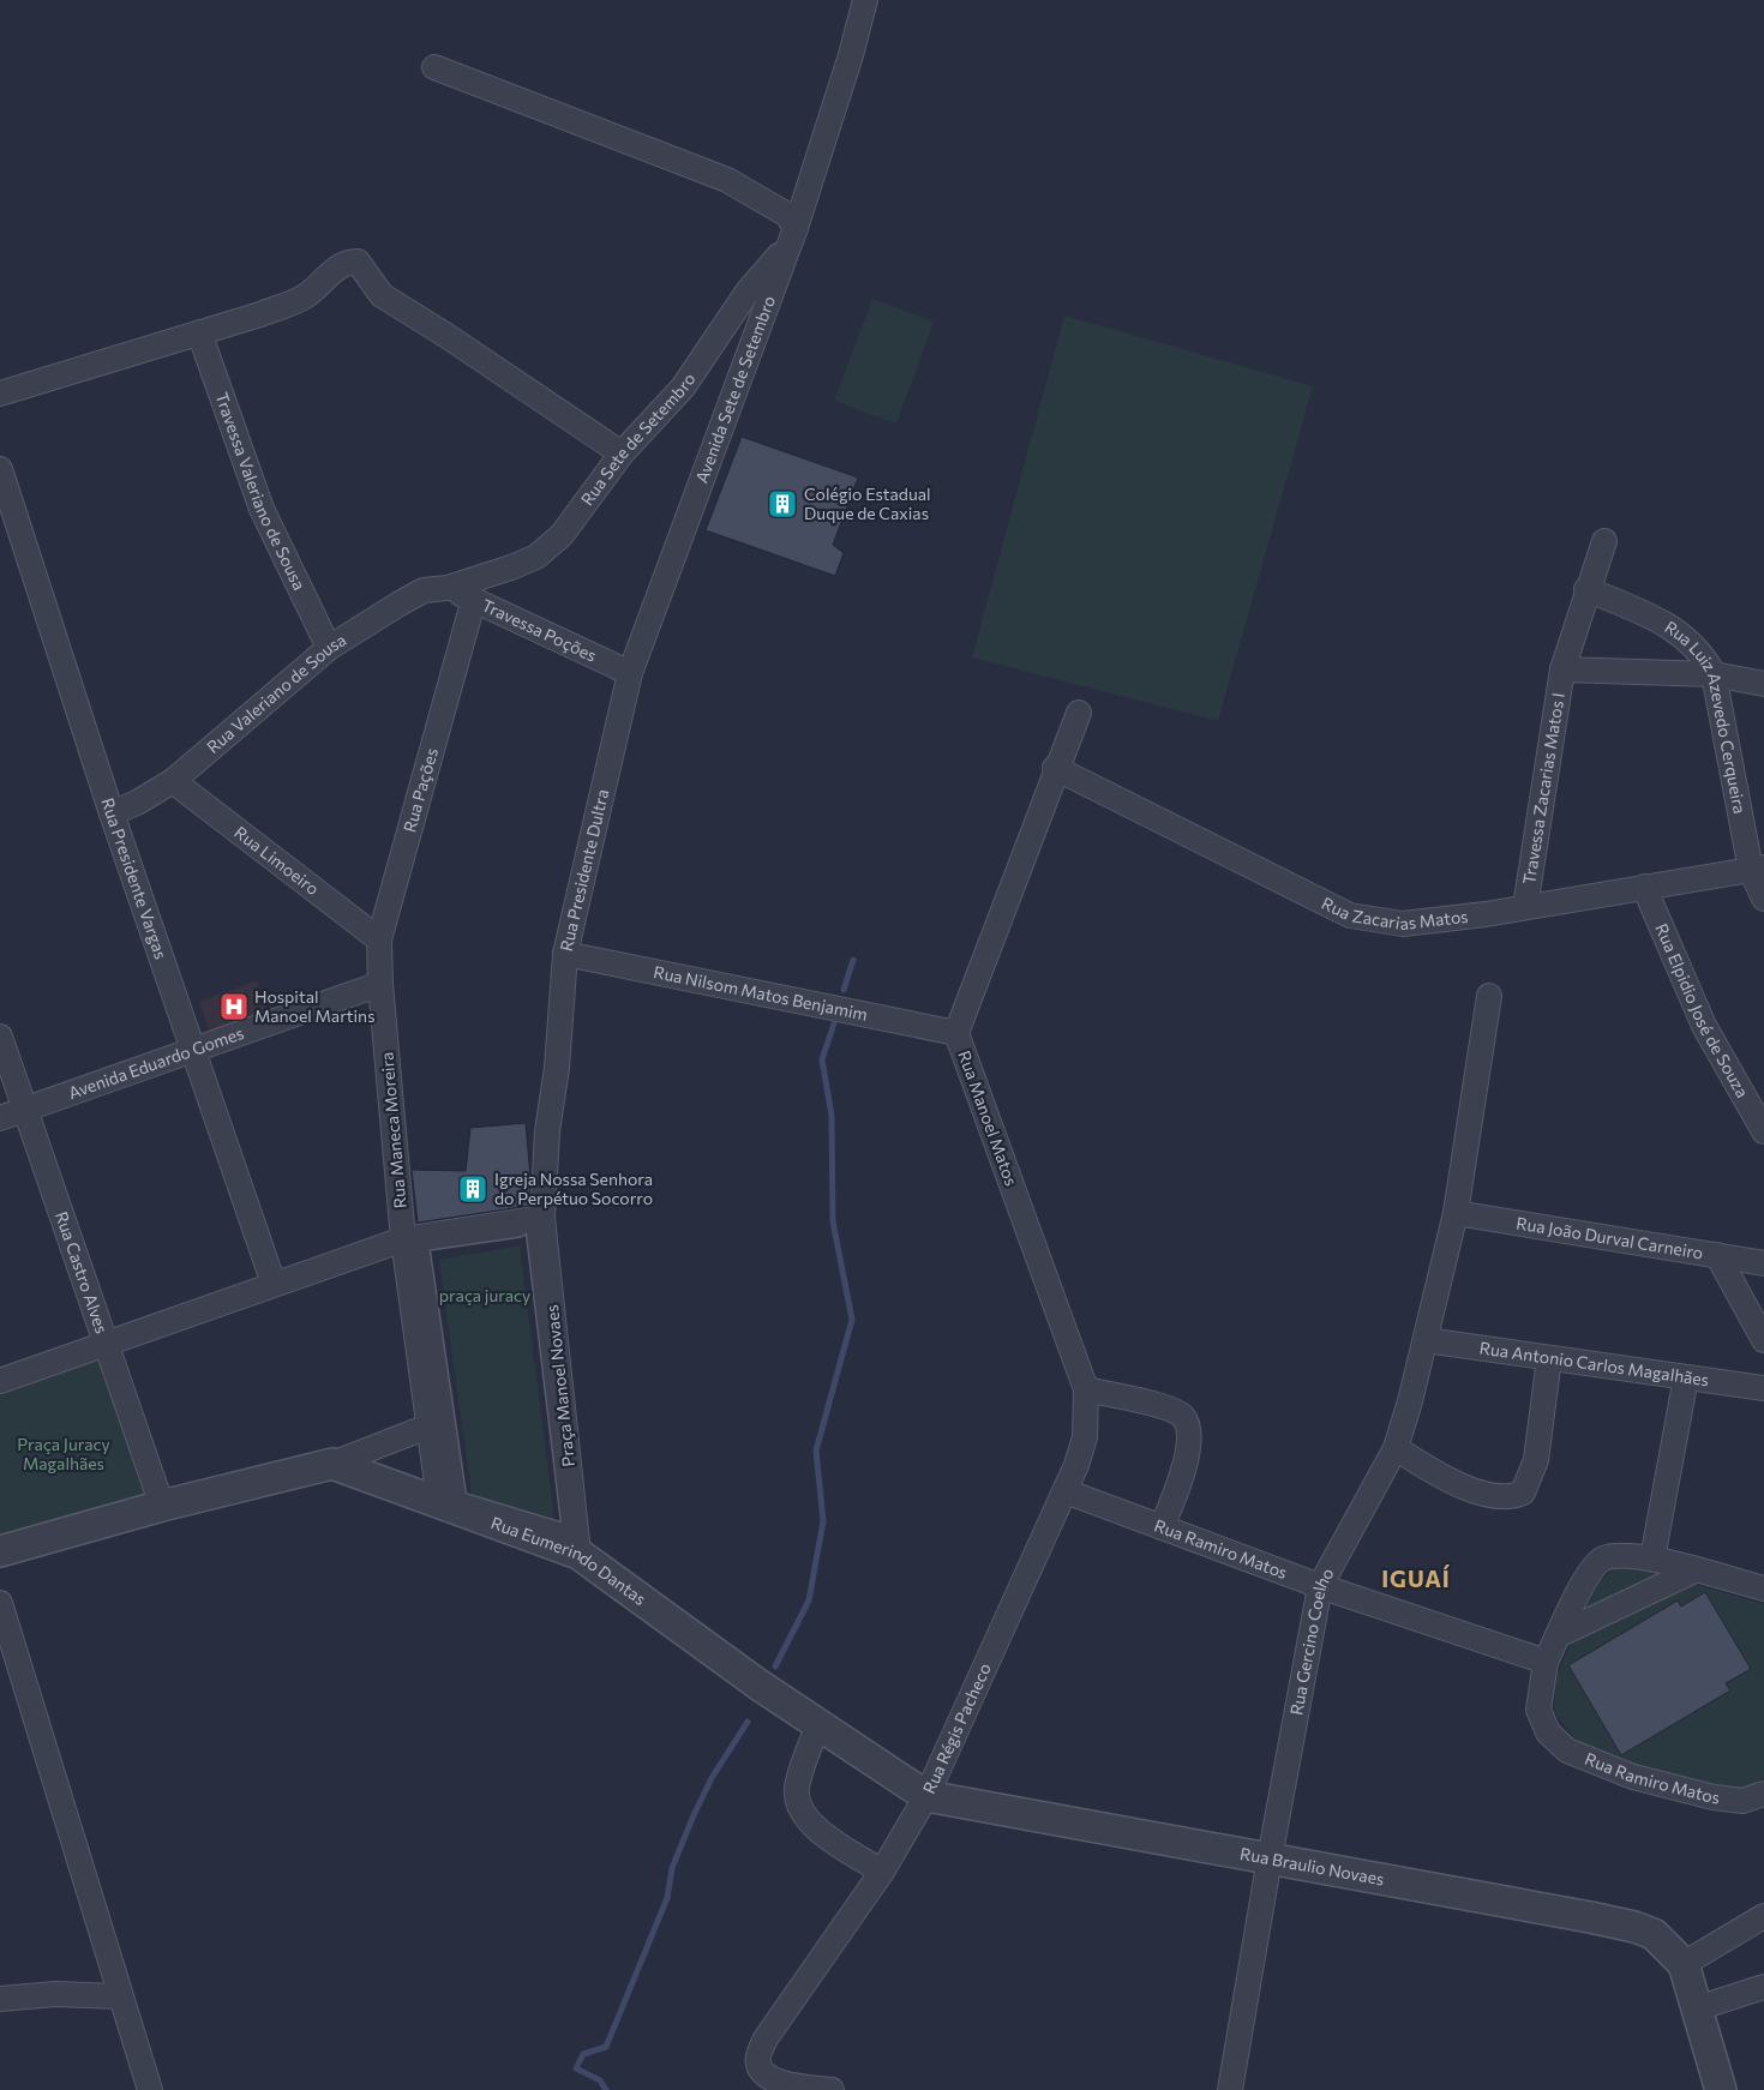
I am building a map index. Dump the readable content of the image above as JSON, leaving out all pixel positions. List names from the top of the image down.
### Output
{
  "streets": {
    "street": [
      "Avenida Sete de Setembro",
      "Rua Sete de Setembro",
      "Travessa Valeriano de Sousa",
      "Travessa Poções",
      "Rua Valeriano de Sousa",
      "Rua Luiz Azevedo Cerqueira",
      "Travessa Zacarias Matos I",
      "Rua Pações",
      "Rua Limoeiro",
      "Rua Presidente Dultra",
      "Rua Presidente Vargas",
      "Rua Zacarias Matos",
      "Rua Nilsom Matos Benjamim",
      "Rua Elpidio José de Souza",
      "Avenida Eduardo Gomes",
      "Rua Manoel Matos",
      "Rua Maneca Moreira",
      "Rua João Durval Carneiro",
      "Rua Castro Alves",
      "Rua Antonio Carlos Magalhães",
      "Praça Manoel Novaes",
      "Rua Ramiro Matos",
      "Rua Eumerindo Dantas",
      "Rua Gercino Coelho",
      "Rua Régis Pacheco",
      "Rua Braulio Novaes"
    ]
  },
  "crossings": [
    ["Avenida Sete de Setembro", "Rua Sete de Setembro"],
    ["Avenida Sete de Setembro", "Rua Presidente Dultra"],
    ["Rua Sete de Setembro", "Travessa Poções"],
    ["Rua Sete de Setembro", "Rua Valeriano de Sousa"],
    ["Travessa Valeriano de Sousa", "Rua Valeriano de Sousa"],
    ["Travessa Poções", "Rua Valeriano de Sousa"],
    ["Travessa Poções", "Rua Pações"],
    ["Travessa Poções", "Rua Presidente Dultra"],
    ["Rua Valeriano de Sousa", "Rua Limoeiro"],
    ["Rua Valeriano de Sousa", "Rua Presidente Vargas"],
    ["Rua Luiz Azevedo Cerqueira", "Travessa Zacarias Matos I"],
    ["Rua Luiz Azevedo Cerqueira", "Rua Zacarias Matos"],
    ["Travessa Zacarias Matos I", "Rua Zacarias Matos"],
    ["Rua Pações", "Rua Limoeiro"],
    ["Rua Pações", "Avenida Eduardo Gomes"],
    ["Rua Pações", "Rua Maneca Moreira"],
    ["Rua Presidente Dultra", "Rua Nilsom Matos Benjamim"],
    ["Rua Presidente Dultra", "Praça Manoel Novaes"],
    ["Rua Presidente Vargas", "Avenida Eduardo Gomes"],
    ["Rua Zacarias Matos", "Rua Elpidio José de Souza"],
    ["Rua Zacarias Matos", "Rua Manoel Matos"],
    ["Rua Nilsom Matos Benjamim", "Rua Manoel Matos"],
    ["Avenida Eduardo Gomes", "Rua Maneca Moreira"],
    ["Avenida Eduardo Gomes", "Rua Castro Alves"],
    ["Rua Manoel Matos", "Rua Régis Pacheco"],
    ["Rua João Durval Carneiro", "Rua Gercino Coelho"],
    ["Rua Antonio Carlos Magalhães", "Rua Gercino Coelho"],
    ["Praça Manoel Novaes", "Rua Eumerindo Dantas"],
    ["Rua Ramiro Matos", "Rua Gercino Coelho"],
    ["Rua Ramiro Matos", "Rua Régis Pacheco"],
    ["Rua Eumerindo Dantas", "Rua Régis Pacheco"],
    ["Rua Eumerindo Dantas", "Rua Braulio Novaes"],
    ["Rua Gercino Coelho", "Rua Braulio Novaes"],
    ["Rua Régis Pacheco", "Rua Braulio Novaes"]
  ],
  "districts": ["IGUAÍ"],
  "parks": ["praça juracy", "Praça Juracy Magalhães"],
  "places": {
    "building": ["Colégio Estadual Duque de Caxias", "Igreja Nossa Senhora do Perpétuo Socorro"],
    "hospital": ["Hospital Manoel Martins"]
  }
}
